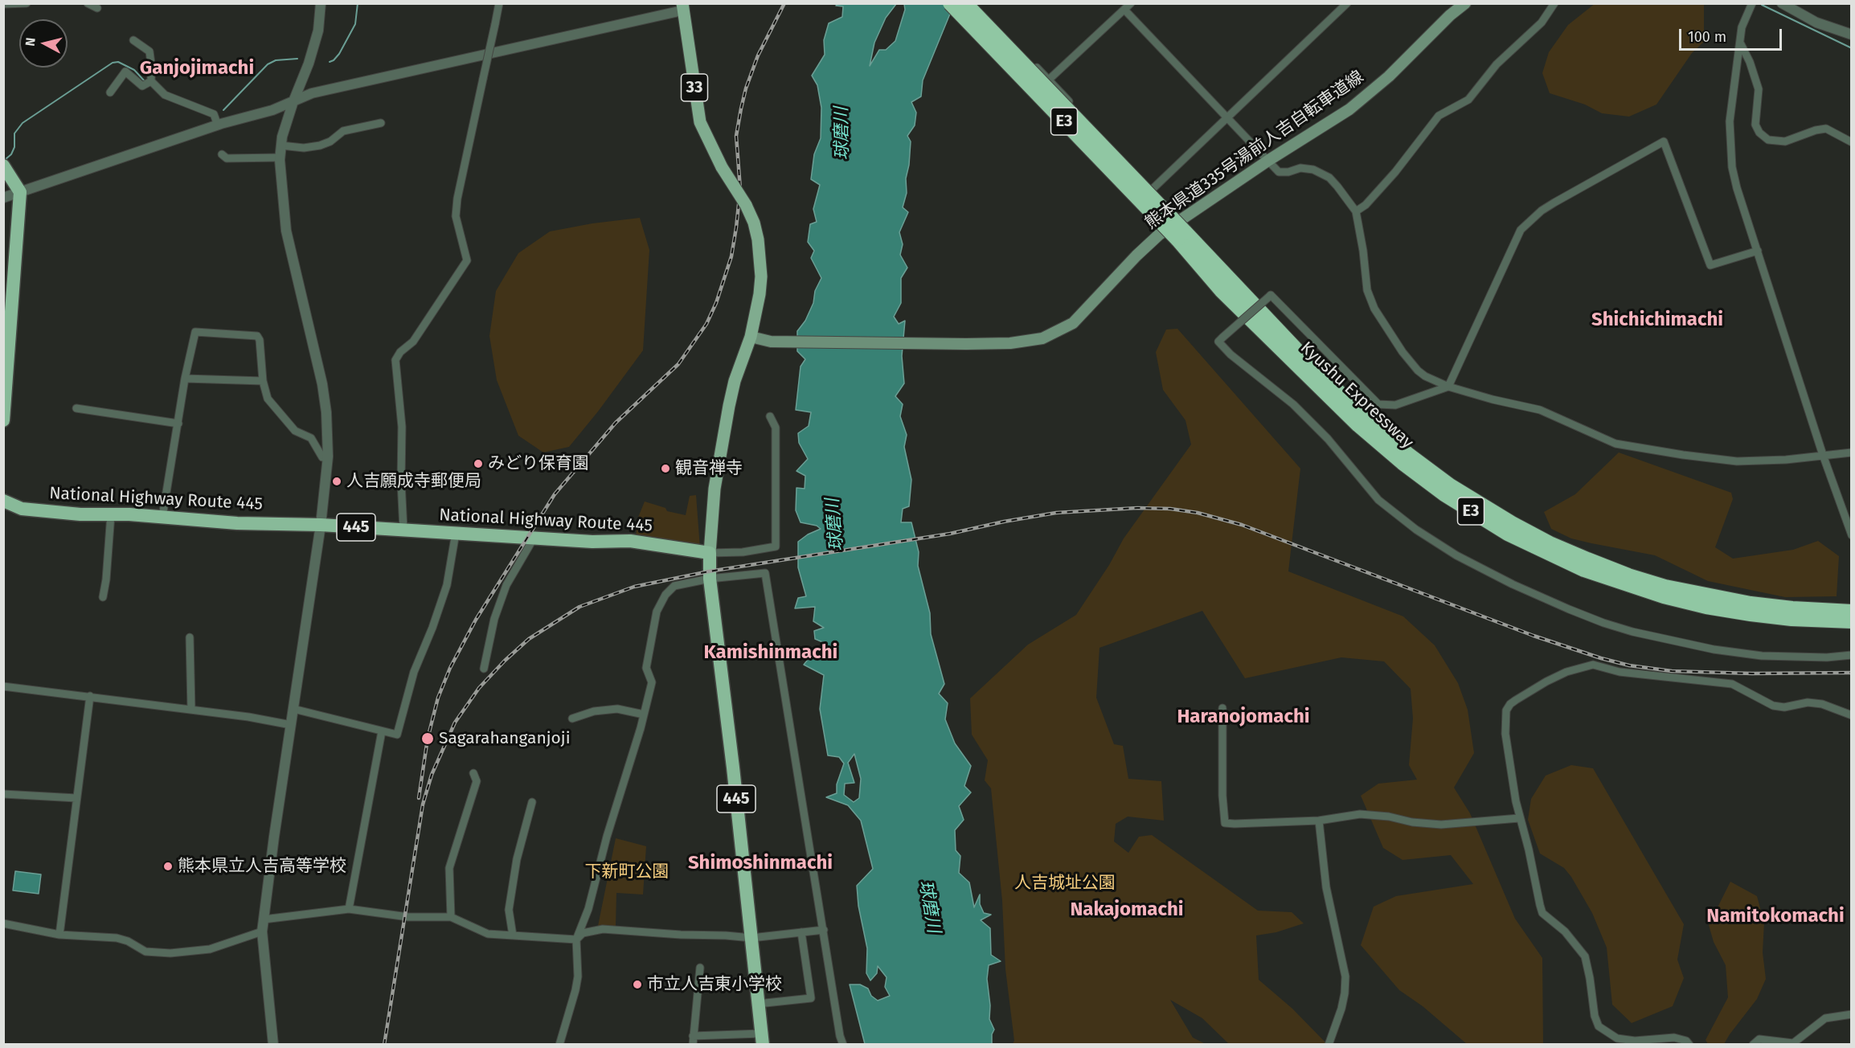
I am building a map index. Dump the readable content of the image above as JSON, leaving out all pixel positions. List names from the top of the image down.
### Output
{
  "streets": {
    "highway": [
      "E3",
      "Kyushu Expressway",
      "National Highway Route 445",
      "445"
    ],
    "main road": ["33", "熊本県道335号湯前人吉自転車道線"]
  },
  "crossings": [
    ["33", "熊本県道335号湯前人吉自転車道線"],
    ["33", "National Highway Route 445"],
    ["33", "445"],
    ["熊本県道335号湯前人吉自転車道線", "Kyushu Expressway"],
    ["National Highway Route 445", "445"]
  ],
  "districts": [
    "Ganjojimachi",
    "Shichichimachi",
    "Kamishinmachi",
    "Haranojomachi",
    "Shimoshinmachi",
    "Nakajomachi",
    "Namitokomachi"
  ],
  "water": ["球磨川"],
  "parks": ["下新町公園", "人吉城址公園"],
  "places": [
    "みどり保育園",
    "観音禅寺",
    "人吉願成寺郵便局",
    "Sagarahanganjoji",
    "熊本県立人吉高等学校",
    "市立人吉東小学校"
  ],
  "scale_bar": "100 m",
  "north": "left"
}
